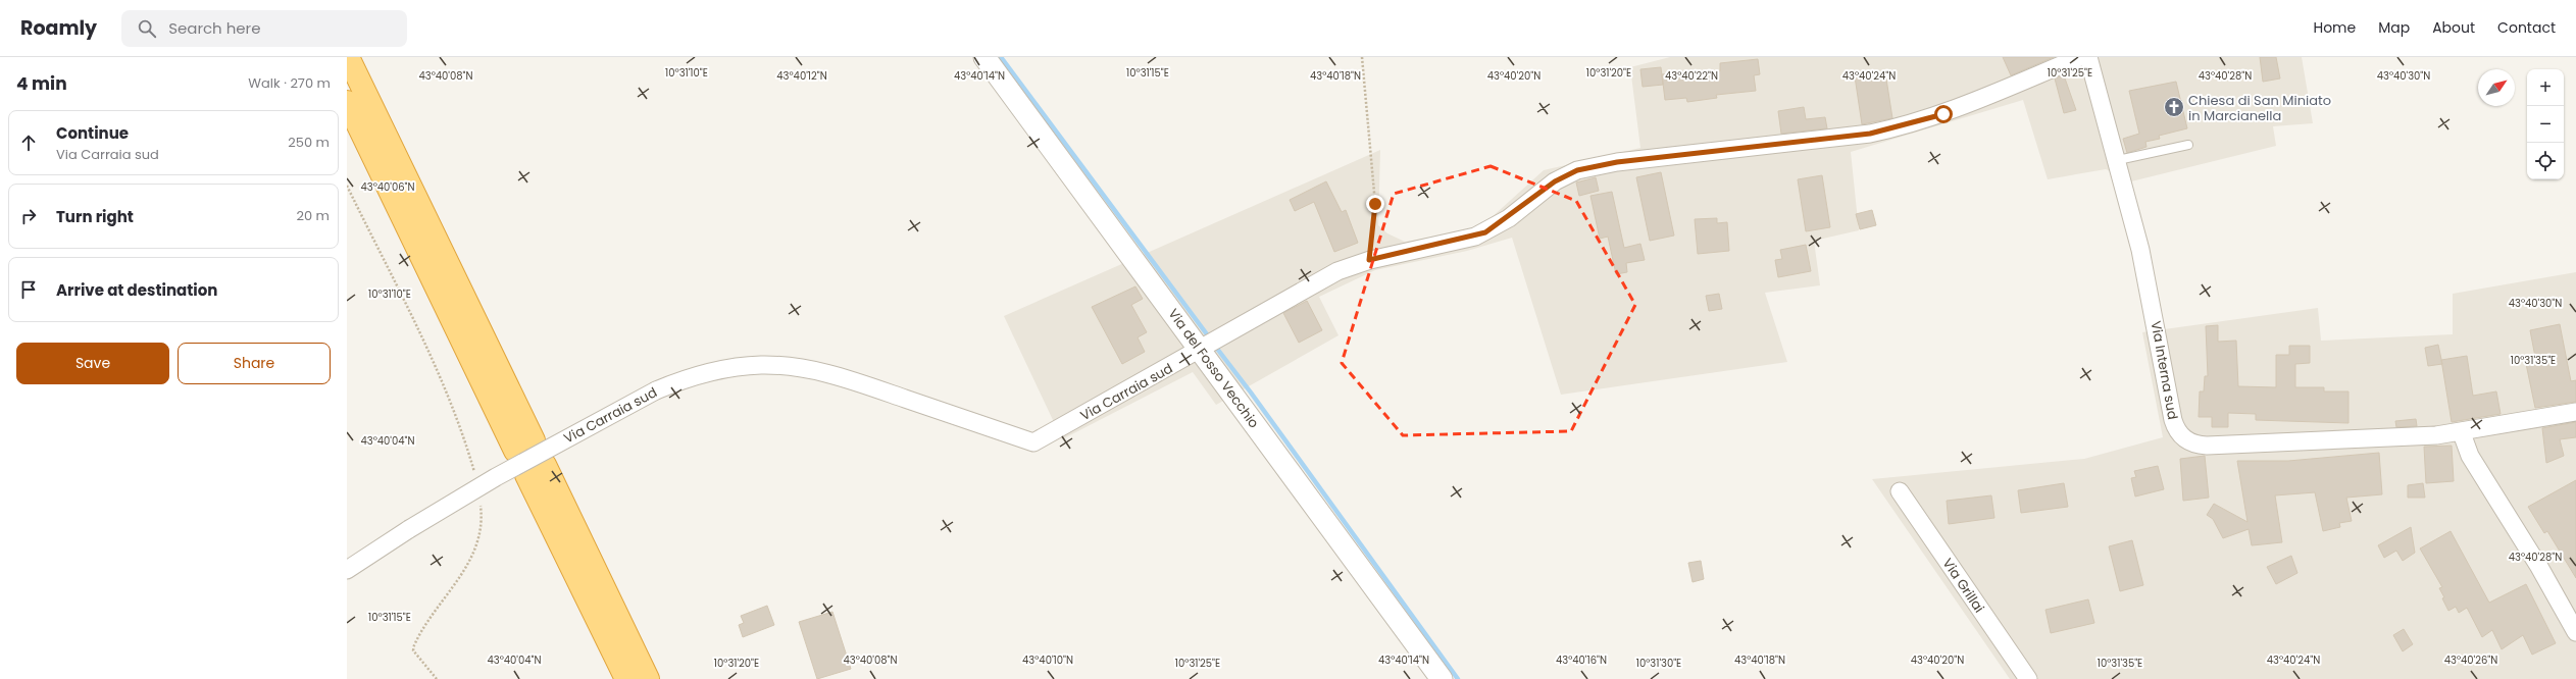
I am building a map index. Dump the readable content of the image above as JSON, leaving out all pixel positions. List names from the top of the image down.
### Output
{
  "streets": {
    "street": [
      "Via del Fosso Vecchio",
      "Via Interna sud",
      "Via Carraia sud",
      "Via Grillai"
    ]
  },
  "crossings": [
    ["Via del Fosso Vecchio", "Via Carraia sud"]
  ],
  "places": {
    "church": ["Chiesa di San Miniato in Marcianella"]
  },
  "north": "top right",
  "page": {
    "header": "Roamly",
    "search": "Search here",
    "nav": [
      "Home",
      "Map",
      "About",
      "Contact"
    ],
    "heading": ["4 min", "Walk · 270 m"],
    "map_buttons": ["+", "−"],
    "list": [
      ["Continue", "Via Carraia sud", "250 m"],
      ["Turn right", "20 m"],
      "Arrive at destination"
    ],
    "buttons": ["Save", "Share"]
  },
  "coordinates": [
    "10°31'15\"E",
    "10°31'20\"E",
    "10°31'10\"E",
    "10°31'25\"E",
    "43°40'08\"N",
    "43°40'12\"N",
    "43°40'14\"N",
    "43°40'18\"N",
    "43°40'20\"N",
    "43°40'22\"N",
    "43°40'24\"N",
    "43°40'28\"N",
    "43°40'30\"N",
    "43°40'06\"N",
    "10°31'35\"E",
    "43°40'04\"N",
    "43°40'10\"N",
    "43°40'16\"N",
    "43°40'26\"N",
    "10°31'30\"E"
  ]
}
